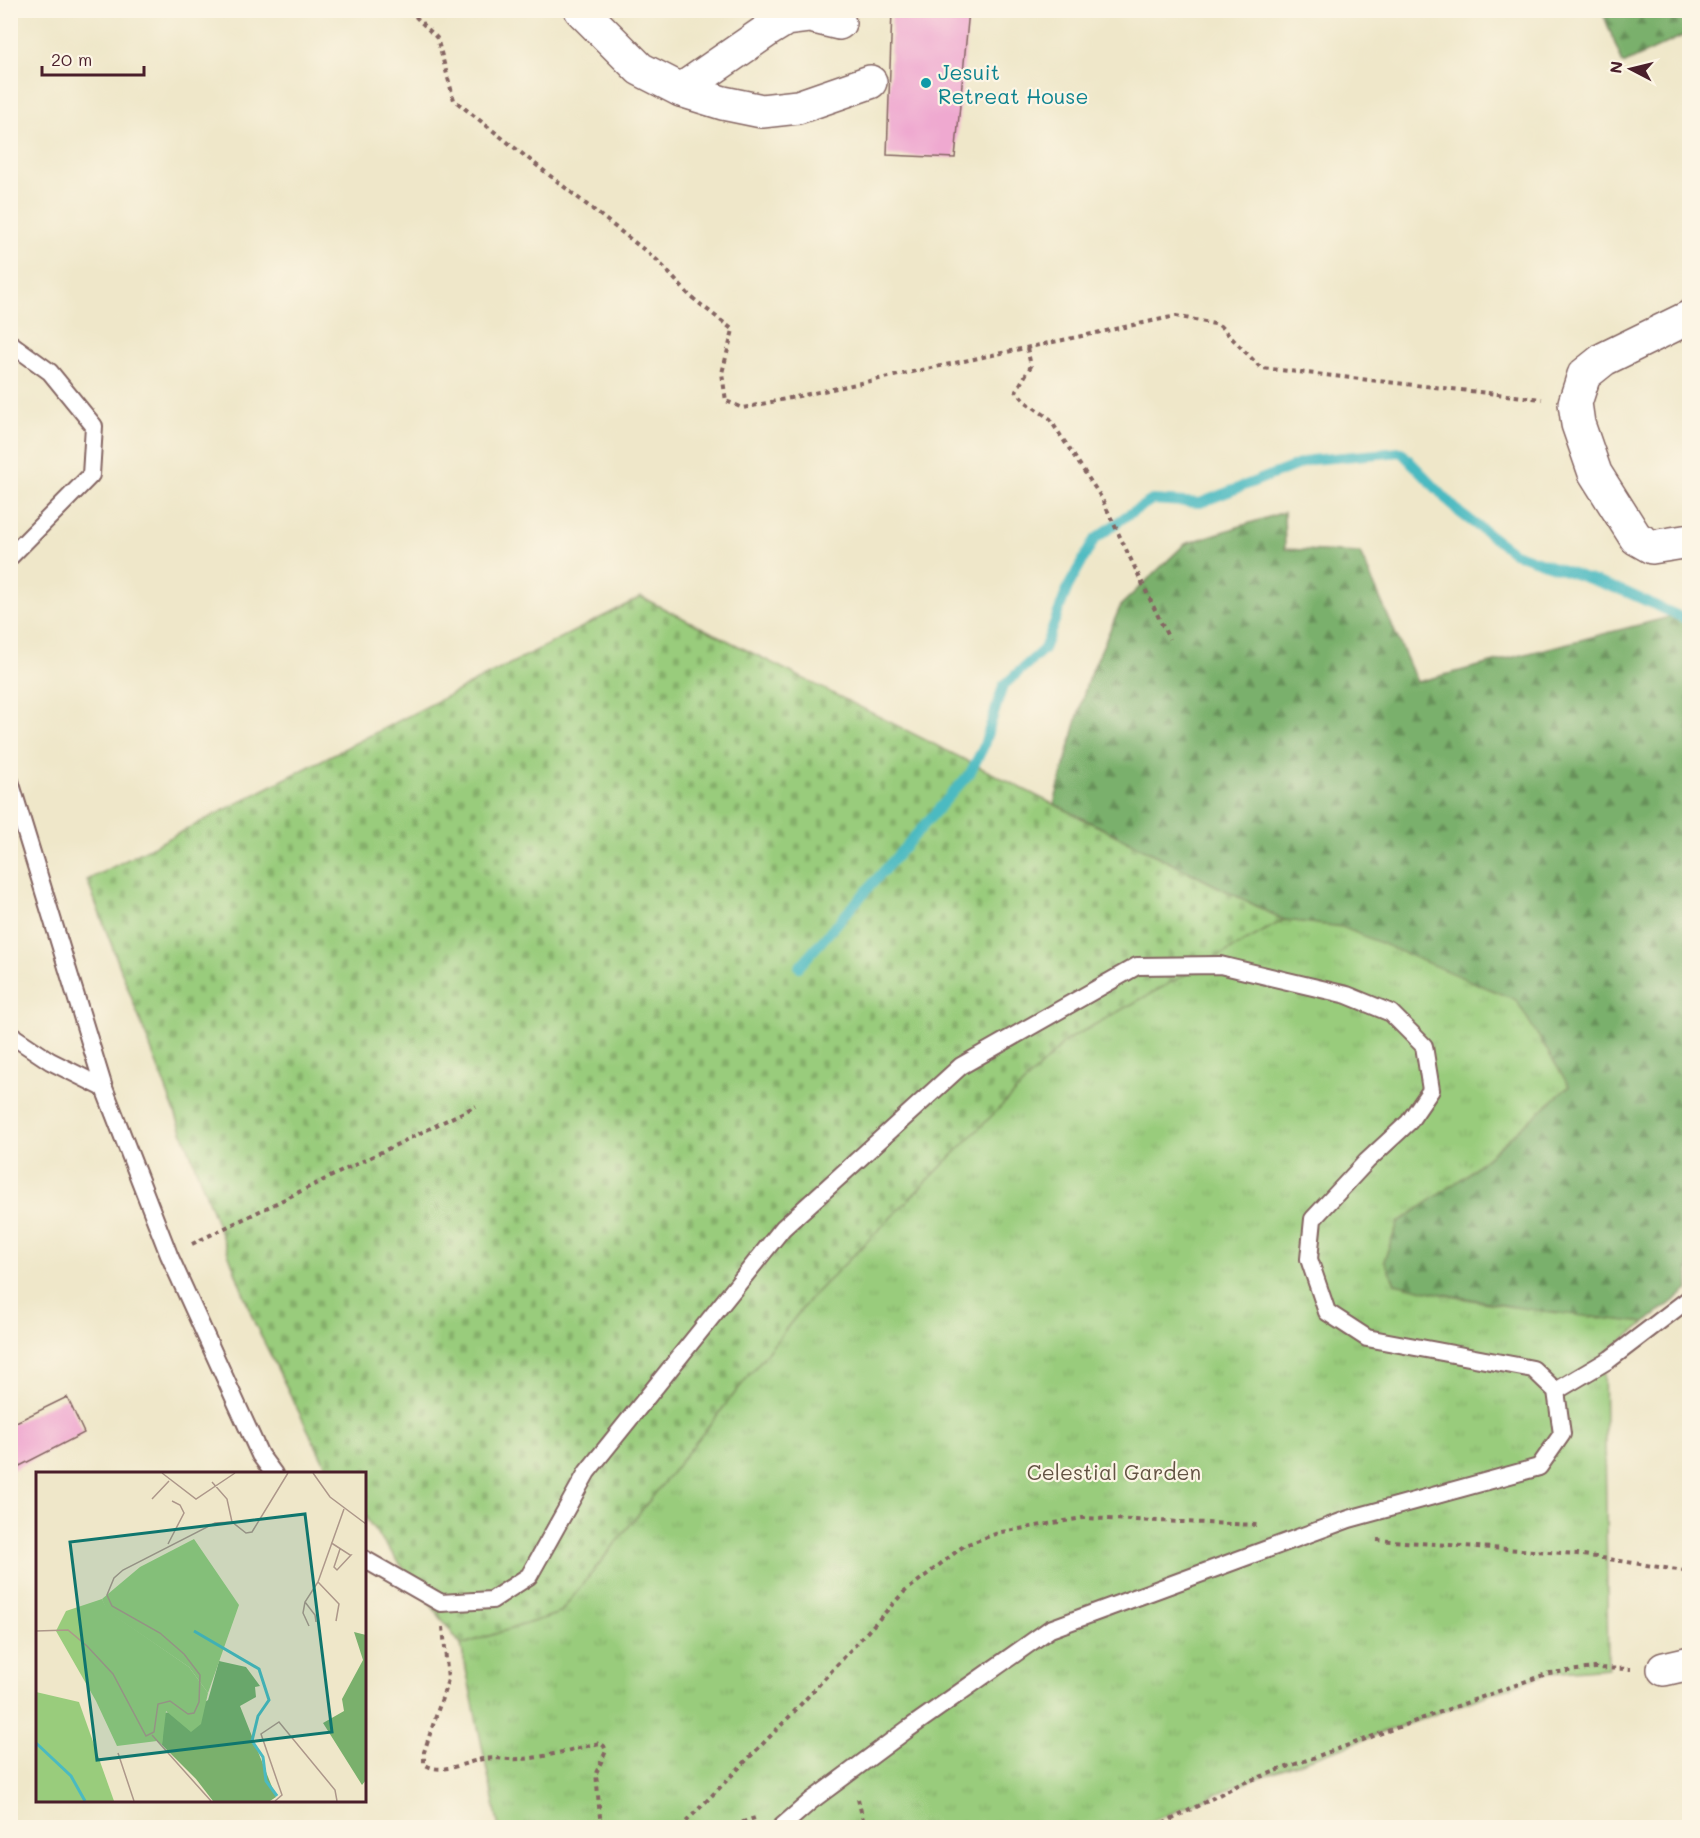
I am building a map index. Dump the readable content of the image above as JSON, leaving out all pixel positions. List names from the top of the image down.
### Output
{
  "parks": ["Celestial Garden"],
  "places": ["Jesuit Retreat House"],
  "scale_bar": "20 m",
  "north": "left"
}
